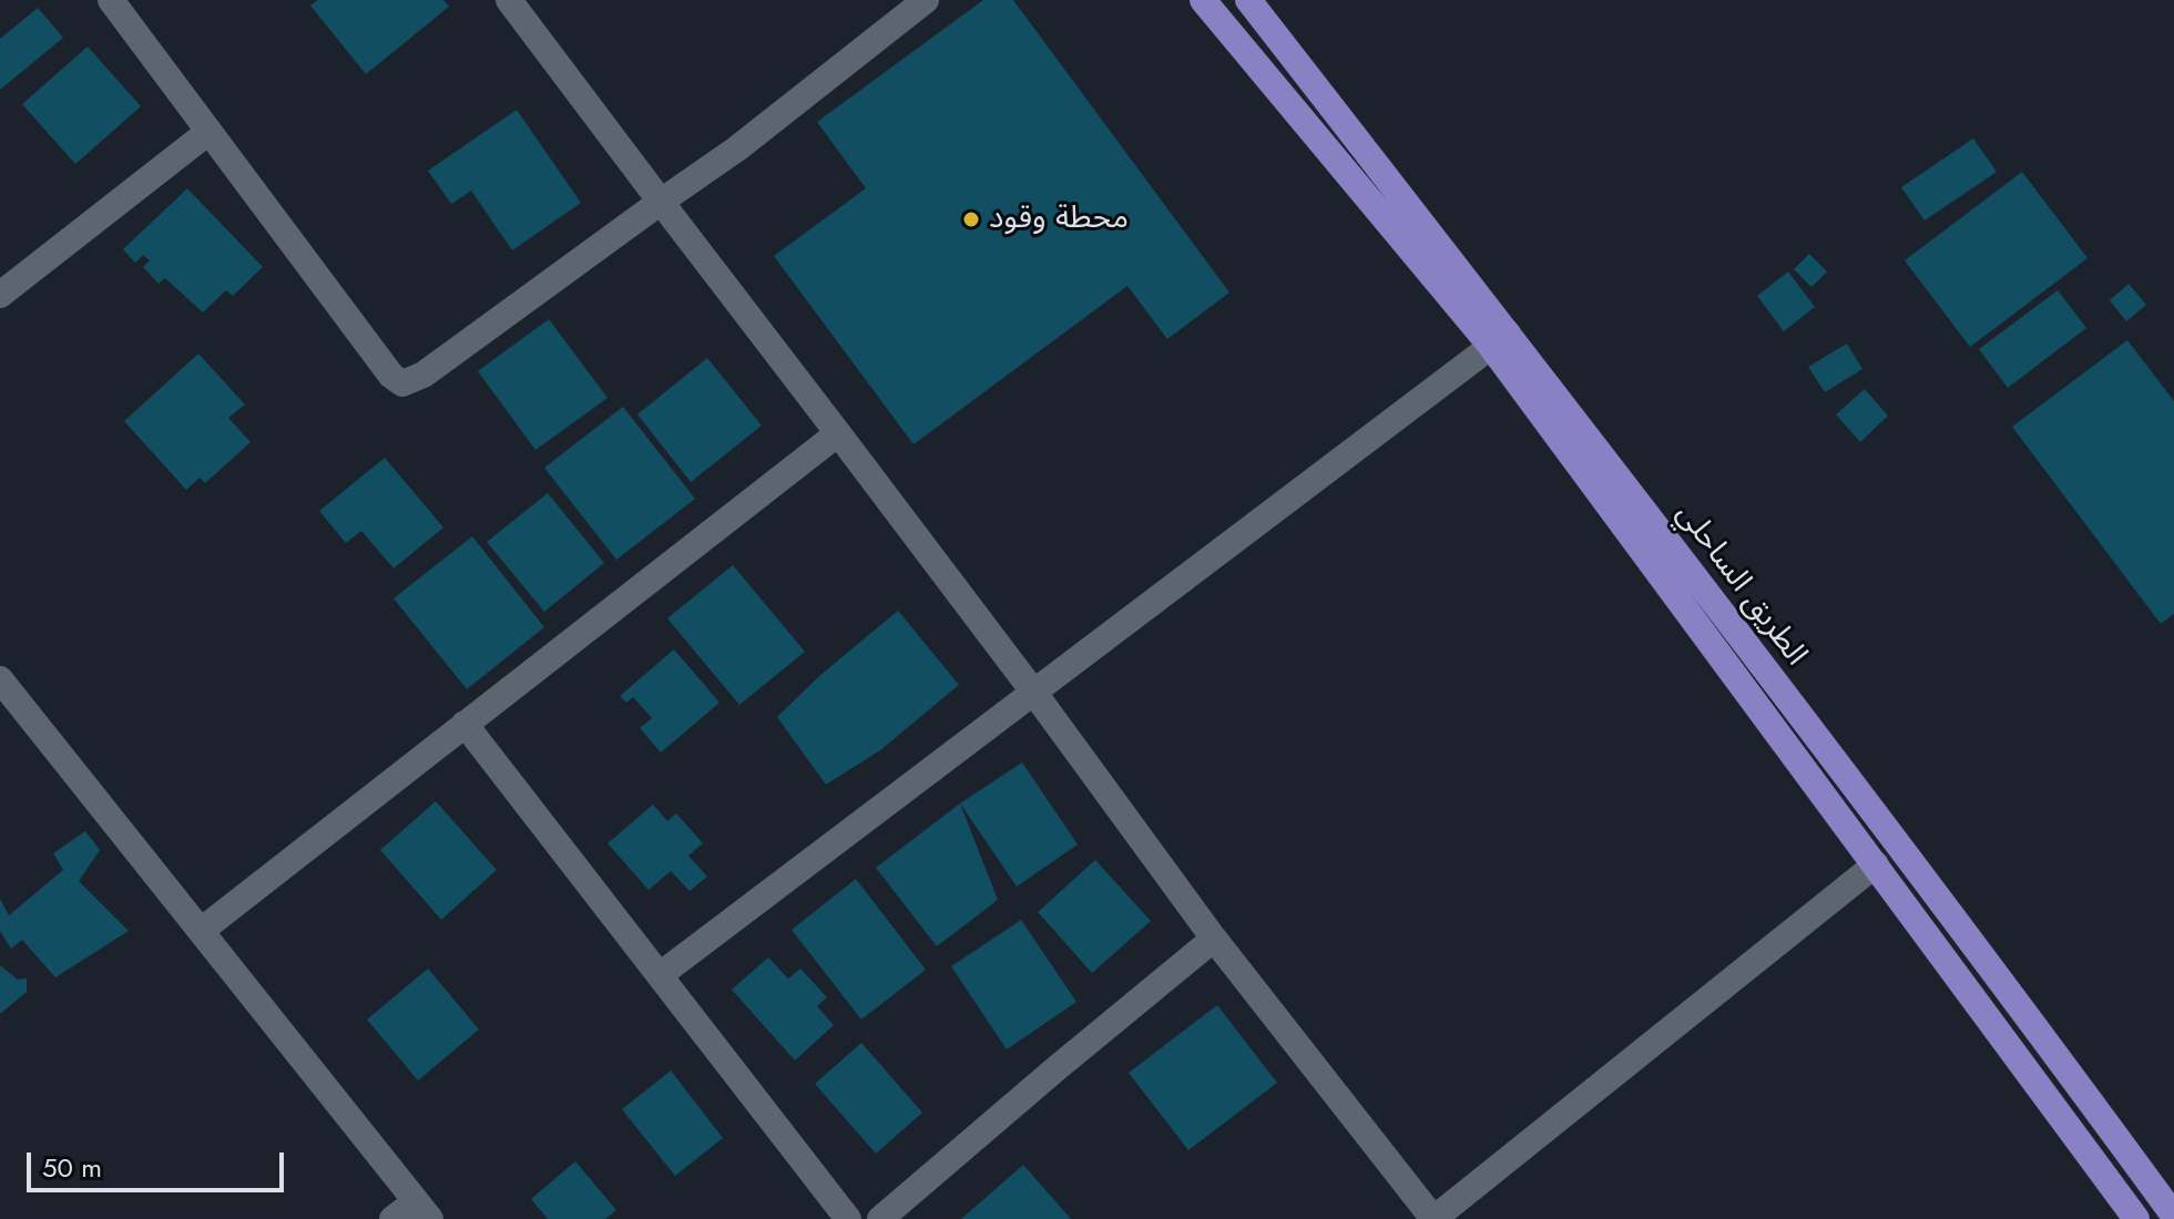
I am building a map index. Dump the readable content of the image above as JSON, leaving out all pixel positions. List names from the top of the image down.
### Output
{
  "streets": {
    "highway": ["الطريق الساحلي"]
  },
  "places": ["محطة وقود"],
  "scale_bar": "50 m"
}
